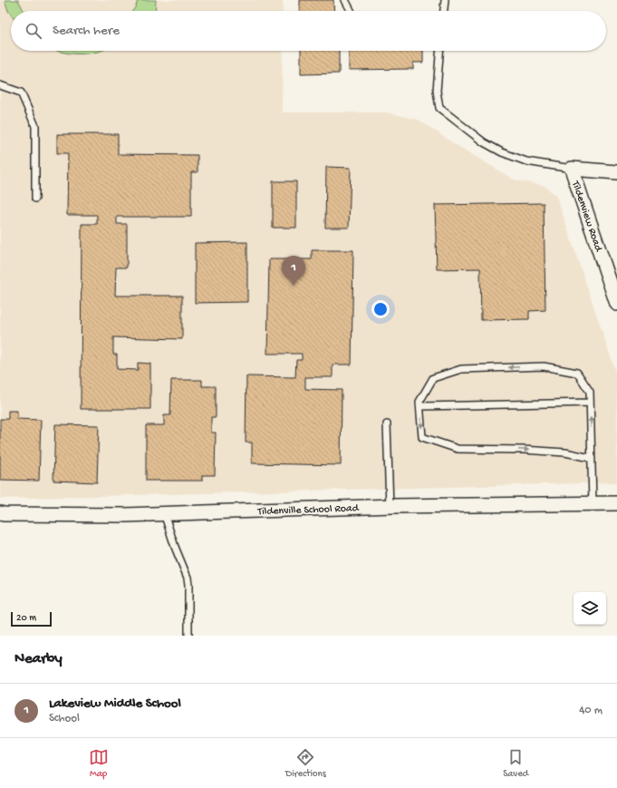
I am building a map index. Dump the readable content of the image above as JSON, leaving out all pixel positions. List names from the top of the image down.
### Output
{
  "streets": {
    "street": ["Tildenview Road", "Tildenville School Road"]
  },
  "scale_bar": "20 m",
  "page": {
    "search": "Search here",
    "pins": "1",
    "scale": "20 m",
    "heading": "Nearby",
    "list": [
      {
        "mark": "1",
        "name": "Lakeview Middle School",
        "note": "School",
        "value": "40 m"
      }
    ],
    "nav": ["Map", "Directions", "Saved"]
  }
}
